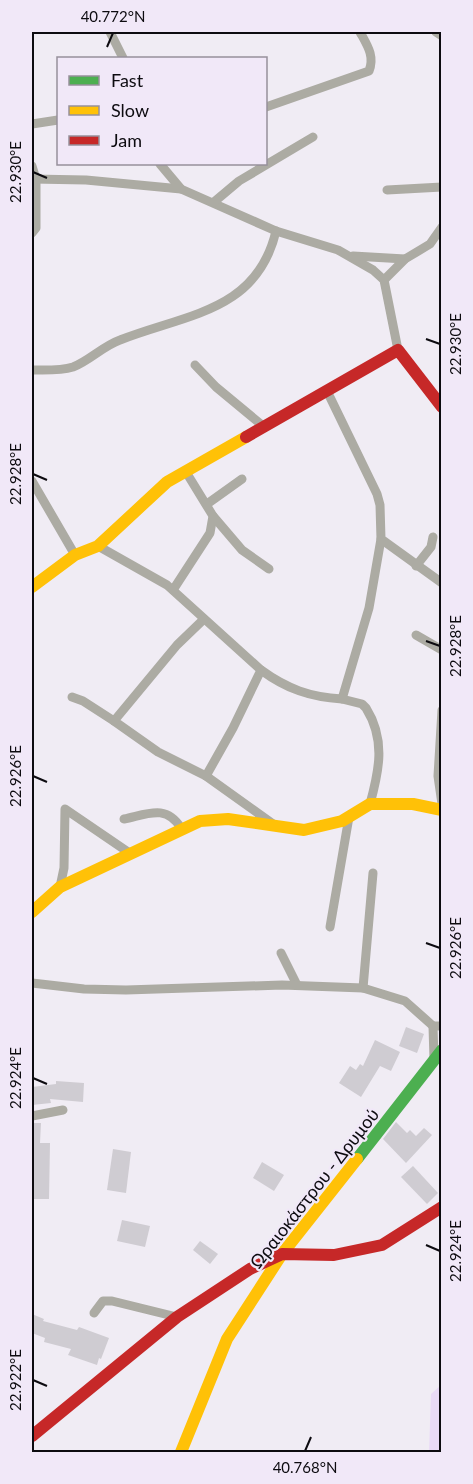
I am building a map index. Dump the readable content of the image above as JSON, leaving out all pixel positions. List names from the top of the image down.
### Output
{
  "streets": {
    "street": ["Ωραιοκάστρου - Δρυμού"]
  },
  "legend": ["Fast", "Slow", "Jam"],
  "coordinates": [
    "40.772°N",
    "22.930°E",
    "22.928°E",
    "22.926°E",
    "22.924°E",
    "22.922°E",
    "40.768°N"
  ]
}
